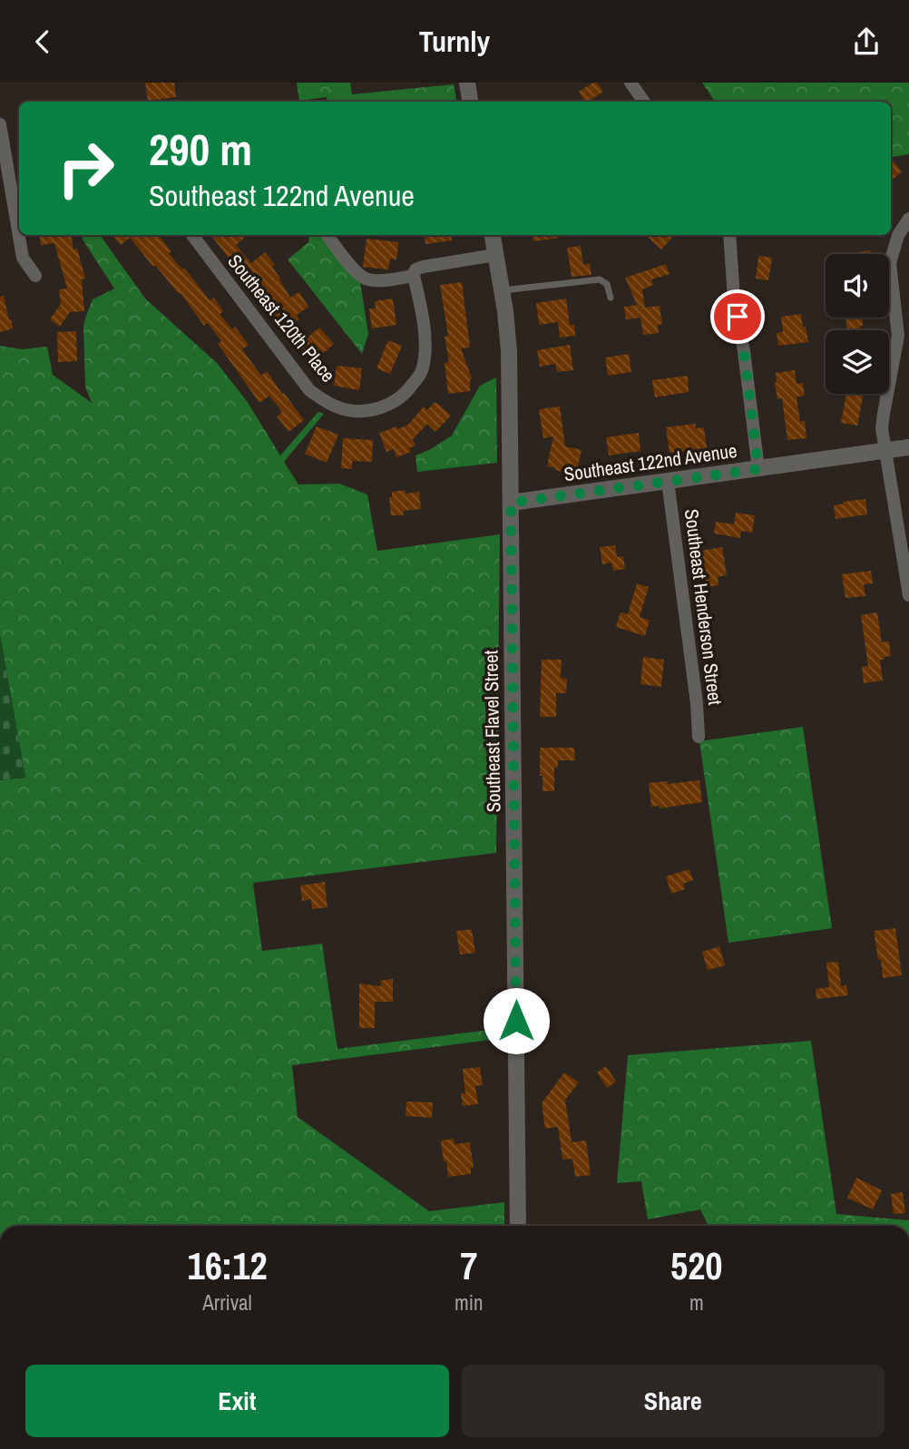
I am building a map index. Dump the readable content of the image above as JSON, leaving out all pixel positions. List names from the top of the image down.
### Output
{
  "streets": {
    "street": [
      "Southeast 120th Place",
      "Southeast 122nd Avenue",
      "Southeast Henderson Street",
      "Southeast Flavel Street"
    ]
  },
  "crossings": [
    ["Southeast 122nd Avenue", "Southeast Henderson Street"],
    ["Southeast 122nd Avenue", "Southeast Flavel Street"]
  ],
  "page": {
    "header": "Turnly",
    "turn": ["290 m", "Southeast 122nd Avenue"],
    "eta": [
      "16:12",
      "Arrival",
      "7",
      "min",
      "520",
      "m"
    ],
    "buttons": ["Exit", "Share"]
  }
}
